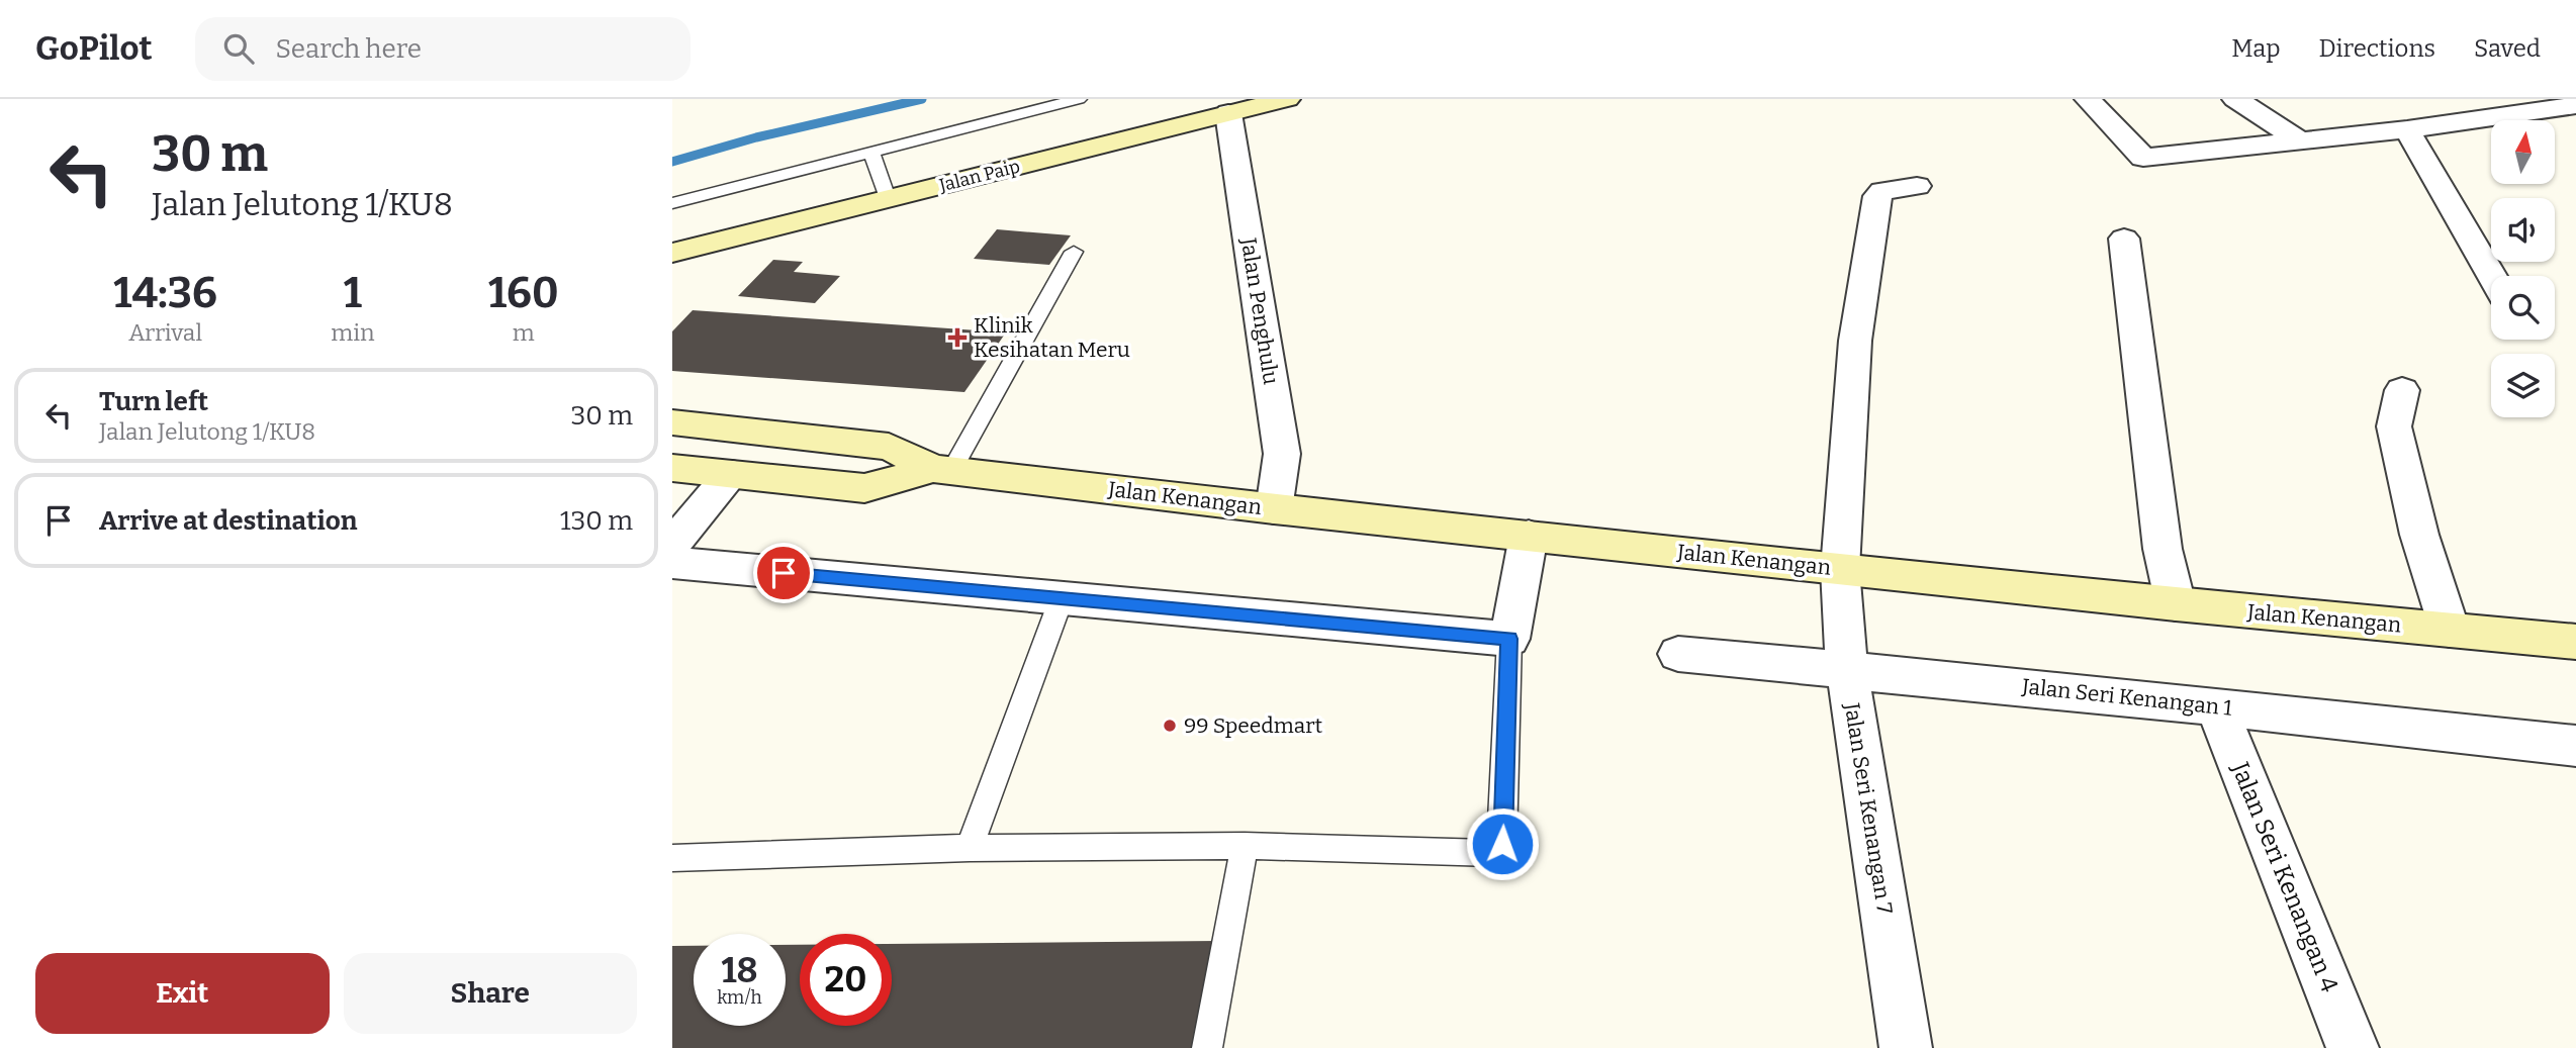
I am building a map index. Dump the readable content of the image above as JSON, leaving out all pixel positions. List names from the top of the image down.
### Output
{
  "streets": {
    "street": [
      "Jalan Paip",
      "Jalan Penghulu",
      "Jalan Kenangan",
      "Jalan Seri Kenangan 1",
      "Jalan Seri Kenangan 7",
      "Jalan Seri Kenangan 4"
    ]
  },
  "crossings": [
    ["Jalan Paip", "Jalan Penghulu"],
    ["Jalan Penghulu", "Jalan Kenangan"],
    ["Jalan Kenangan", "Jalan Seri Kenangan 7"],
    ["Jalan Seri Kenangan 1", "Jalan Seri Kenangan 7"],
    ["Jalan Seri Kenangan 1", "Jalan Seri Kenangan 4"]
  ],
  "places": {
    "health": ["Klinik Kesihatan Meru"],
    "other": ["99 Speedmart"]
  },
  "north": "top",
  "page": {
    "header": "GoPilot",
    "search": "Search here",
    "nav": ["Map", "Directions", "Saved"],
    "turn": ["30 m", "Jalan Jelutong 1/KU8"],
    "eta": [
      "14:36",
      "Arrival",
      "1",
      "min",
      "160",
      "m"
    ],
    "list": [
      {
        "name": "Turn left",
        "note": "Jalan Jelutong 1/KU8",
        "value": "30 m"
      },
      {
        "name": "Arrive at destination",
        "value": "130 m"
      }
    ],
    "speed": "18 km/h",
    "limit": "20",
    "buttons": ["Exit", "Share"]
  }
}
